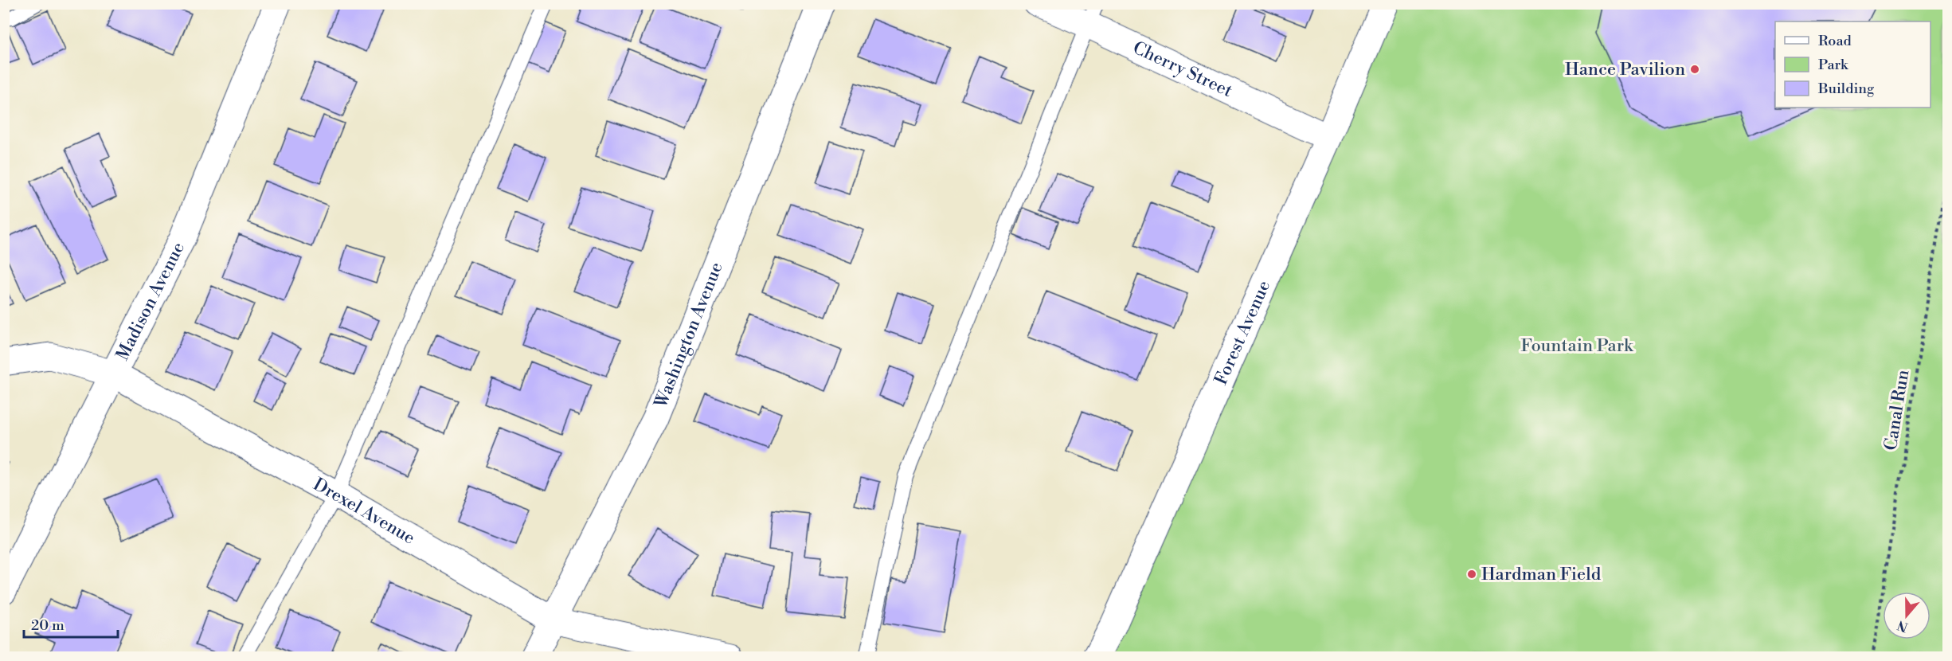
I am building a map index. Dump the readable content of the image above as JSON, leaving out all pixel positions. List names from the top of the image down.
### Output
{
  "streets": {
    "street": [
      "Cherry Street",
      "Madison Avenue",
      "Forest Avenue",
      "Washington Avenue",
      "Drexel Avenue"
    ],
    "path": ["Canal Run"]
  },
  "crossings": [
    ["Cherry Street", "Forest Avenue"],
    ["Madison Avenue", "Drexel Avenue"],
    ["Washington Avenue", "Drexel Avenue"]
  ],
  "parks": ["Fountain Park"],
  "places": ["Hance Pavilion", "Hardman Field"],
  "legend": ["Road", "Park", "Building"],
  "scale_bar": "20 m",
  "north": "bottom"
}
